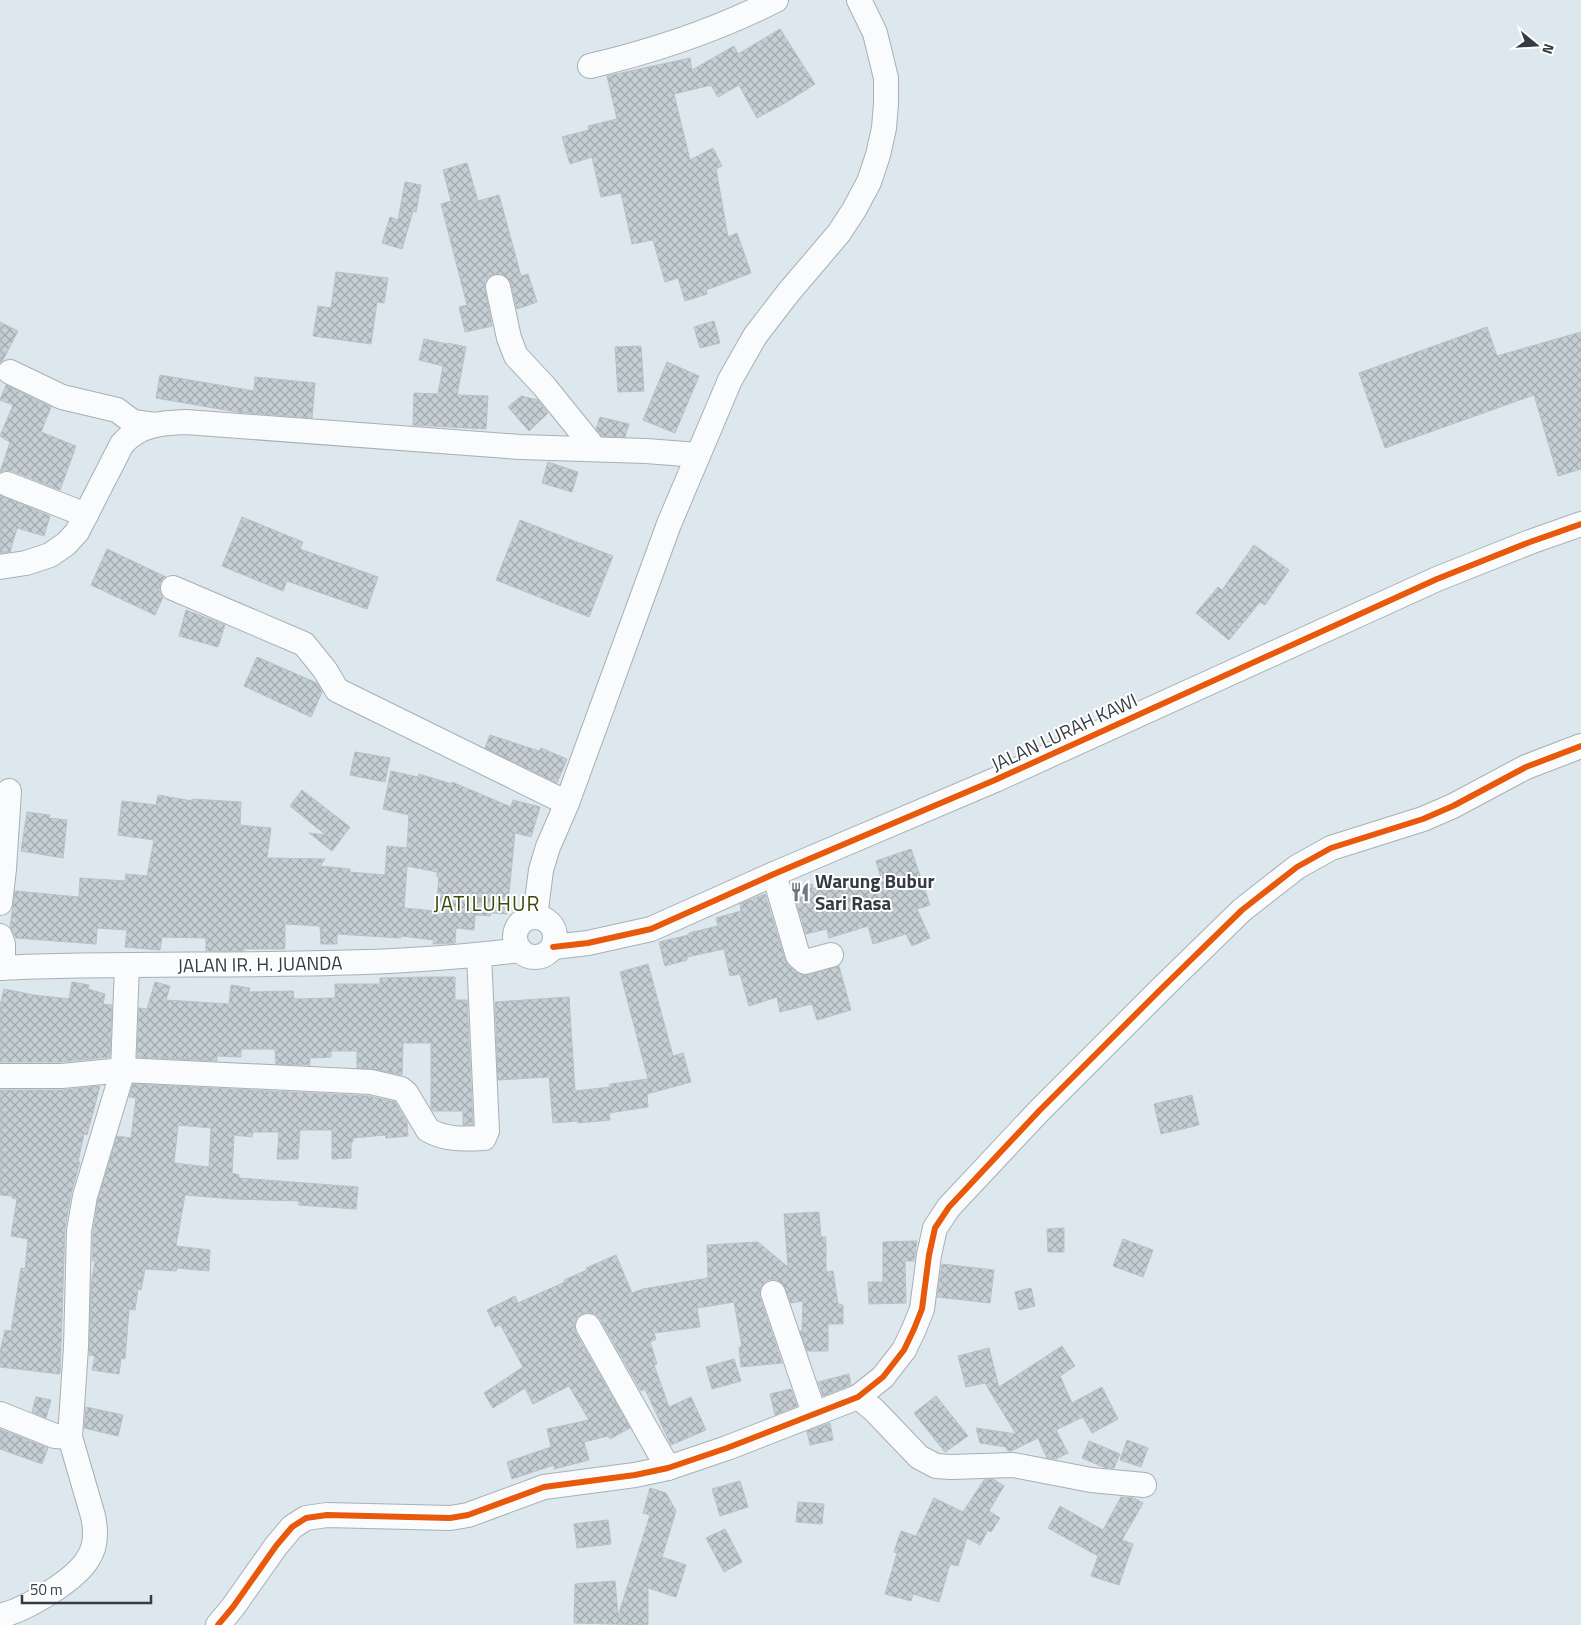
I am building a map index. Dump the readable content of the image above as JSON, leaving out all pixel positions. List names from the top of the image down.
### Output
{
  "streets": {
    "street": ["JALAN LURAH KAWI", "JALAN IR. H. JUANDA"]
  },
  "crossings": [
    ["JALAN LURAH KAWI", "JALAN IR. H. JUANDA"]
  ],
  "districts": ["JATILUHUR"],
  "places": {
    "restaurant": ["Warung Bubur Sari Rasa"]
  },
  "scale_bar": "50 m",
  "north": "right"
}
